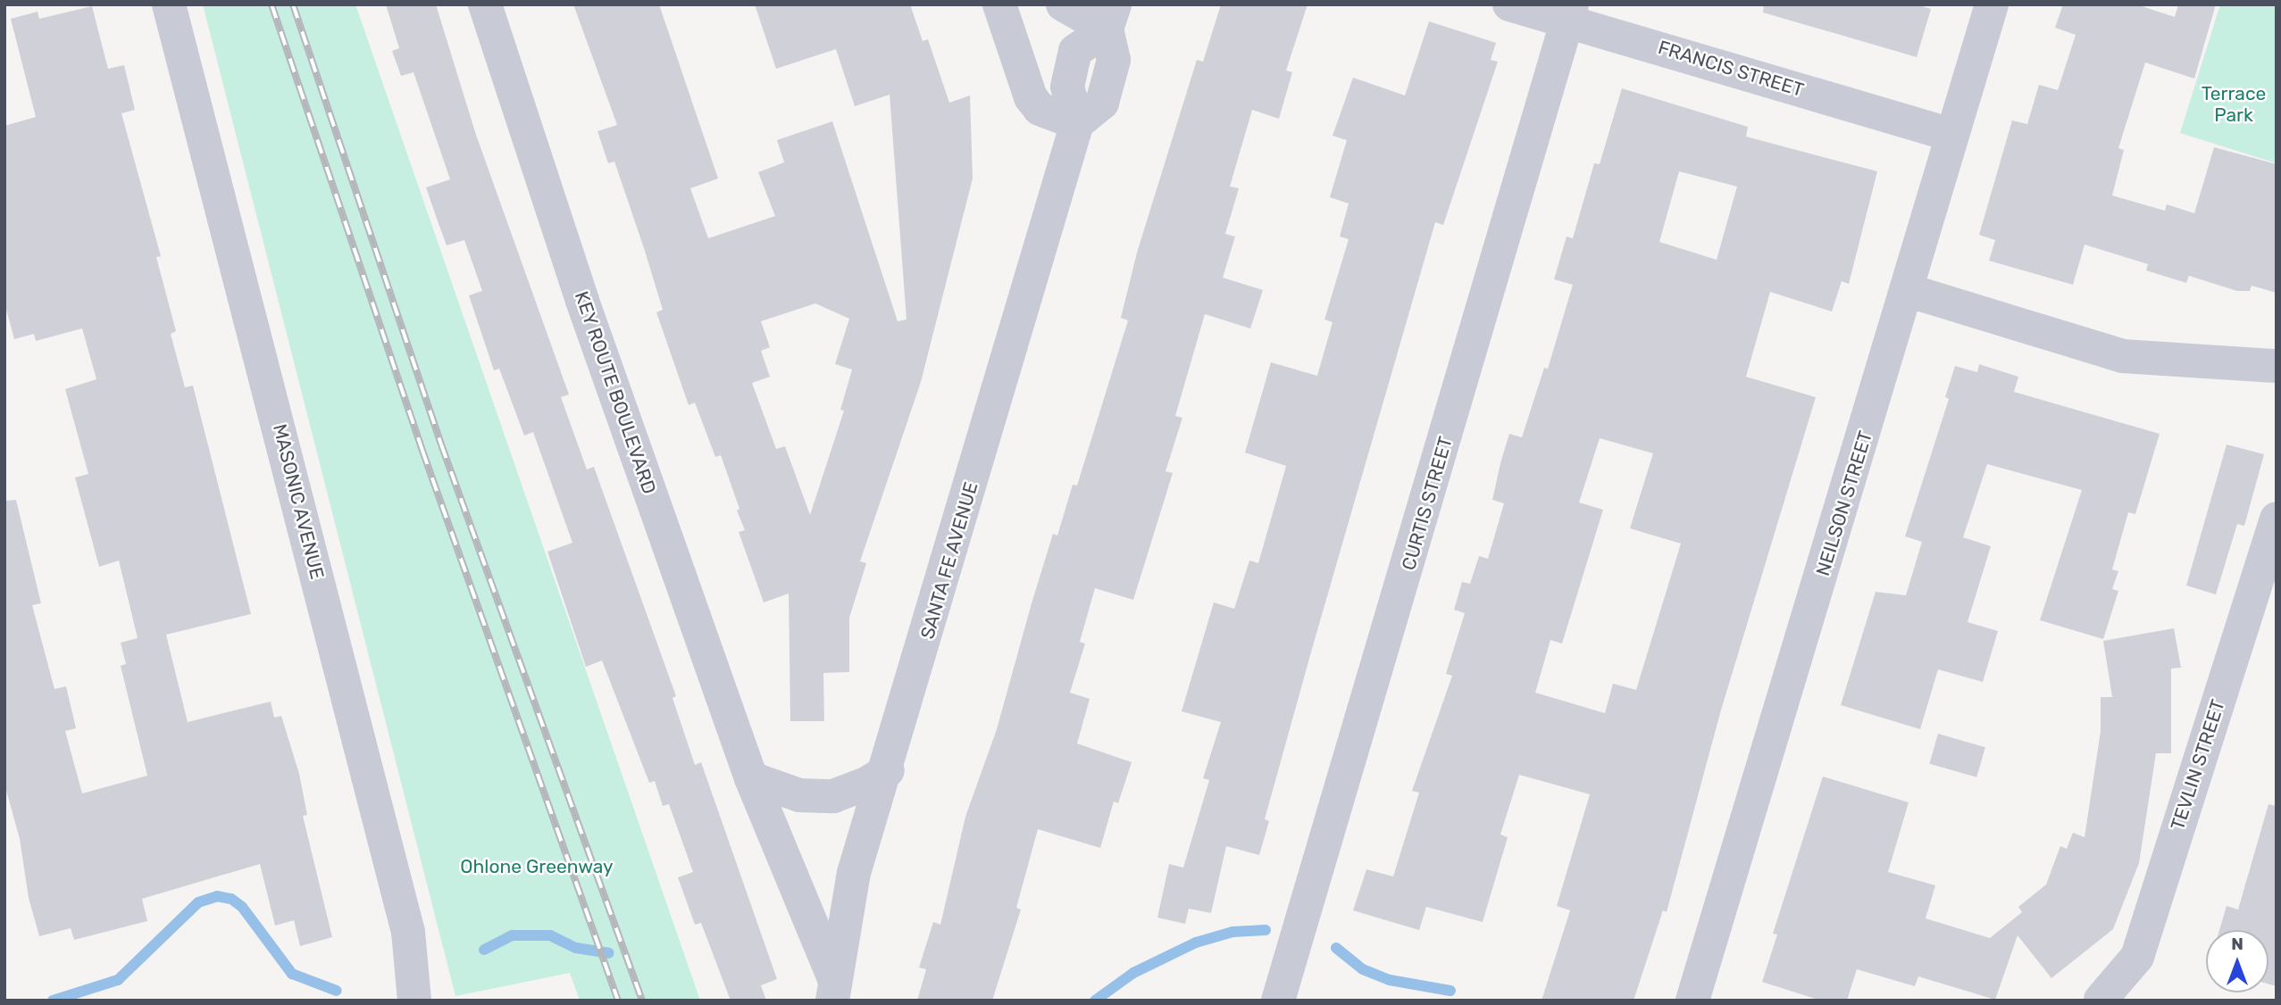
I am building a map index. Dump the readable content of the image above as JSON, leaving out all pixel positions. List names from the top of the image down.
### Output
{
  "streets": {
    "street": [
      "FRANCIS STREET",
      "KEY ROUTE BOULEVARD",
      "MASONIC AVENUE",
      "CURTIS STREET",
      "NEILSON STREET",
      "SANTA FE AVENUE",
      "TEVLIN STREET"
    ]
  },
  "crossings": [
    ["FRANCIS STREET", "CURTIS STREET"],
    ["FRANCIS STREET", "NEILSON STREET"],
    ["KEY ROUTE BOULEVARD", "SANTA FE AVENUE"]
  ],
  "parks": ["Terrace Park", "Ohlone Greenway"],
  "north": "top"
}
